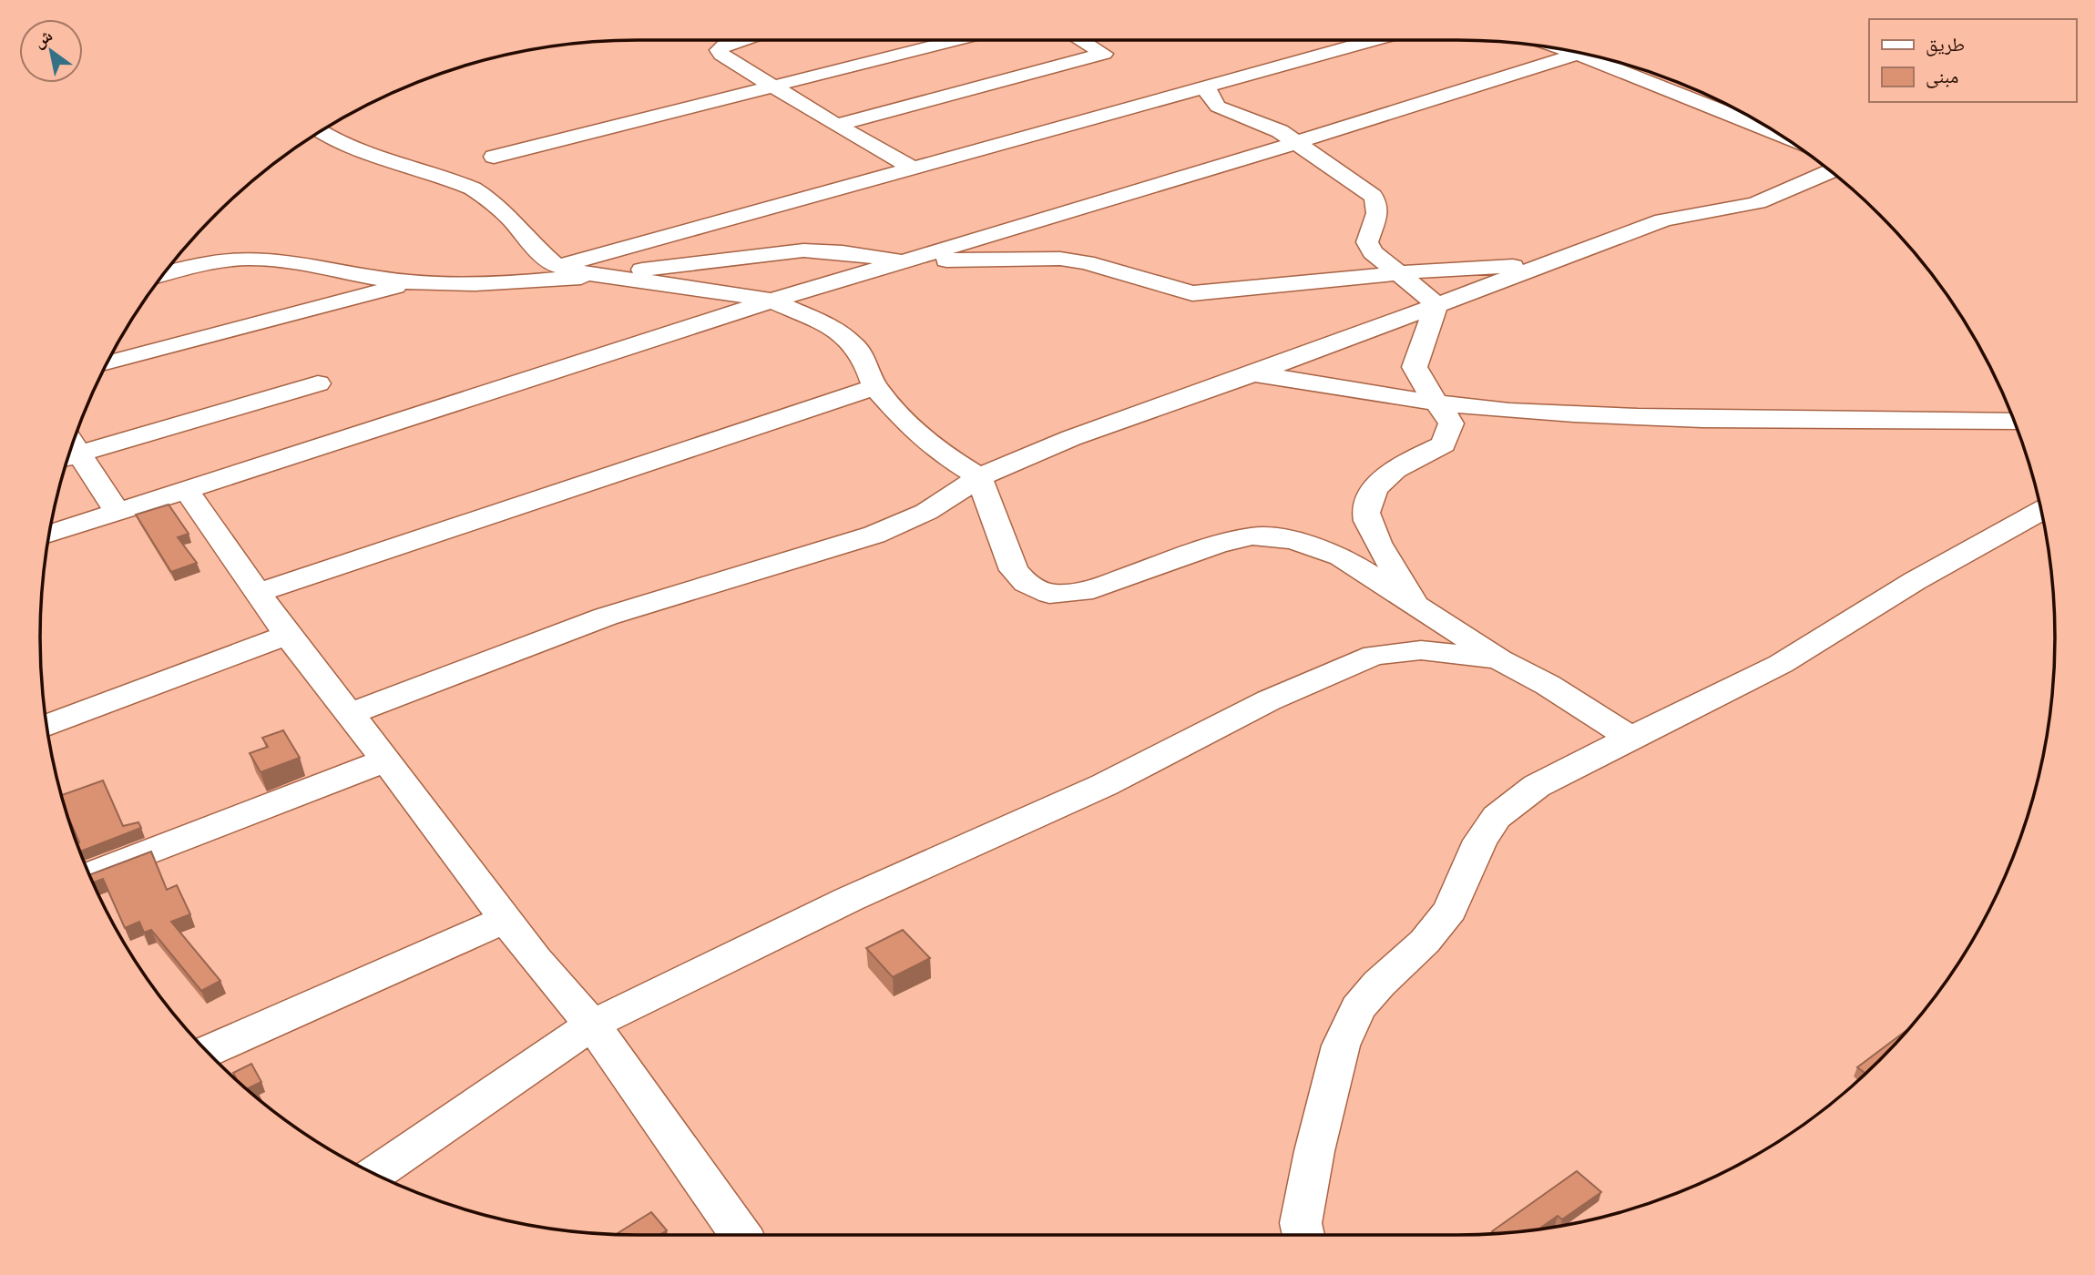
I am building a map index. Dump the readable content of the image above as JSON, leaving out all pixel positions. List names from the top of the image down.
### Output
{
  "legend": ["طريق", "مبنى"],
  "north": "top left"
}
